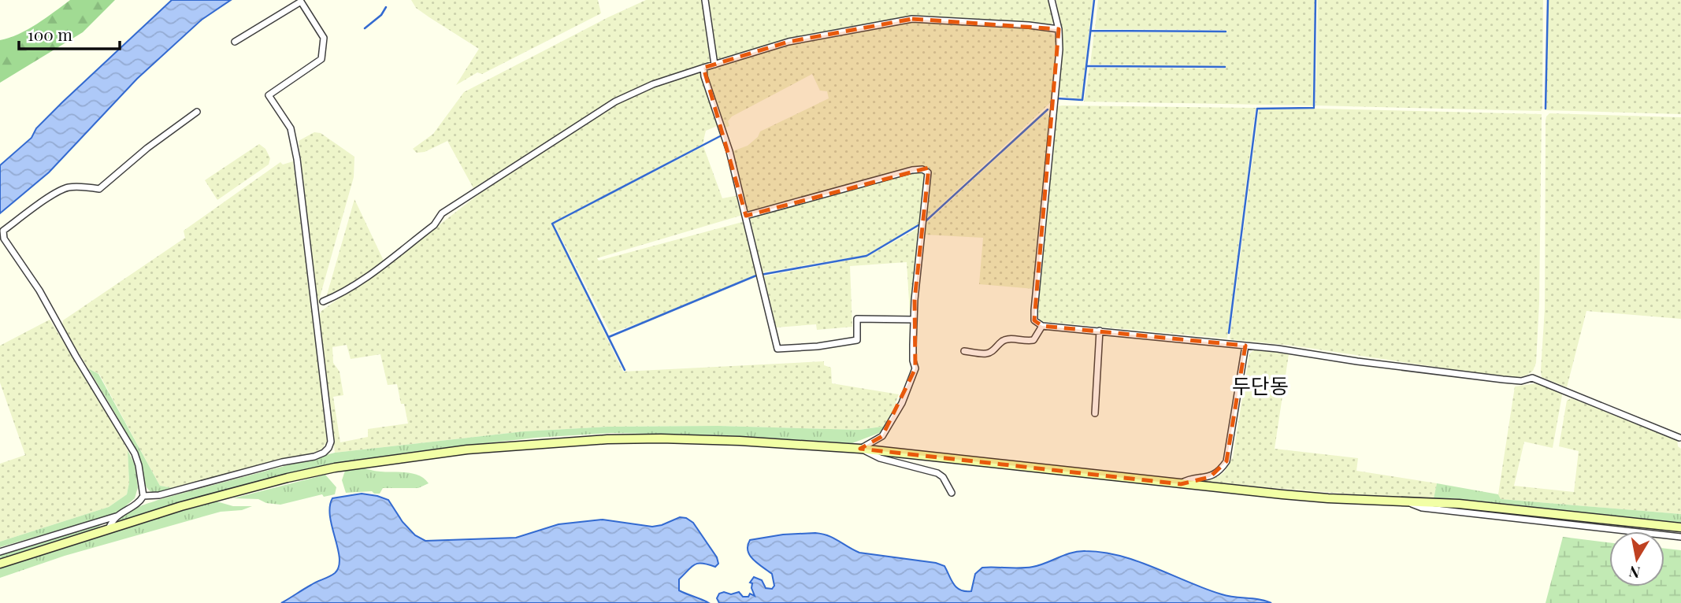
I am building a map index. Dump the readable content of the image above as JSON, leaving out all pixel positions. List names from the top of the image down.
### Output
{
  "districts": ["두단동"],
  "scale_bar": "100 m",
  "north": "bottom"
}
